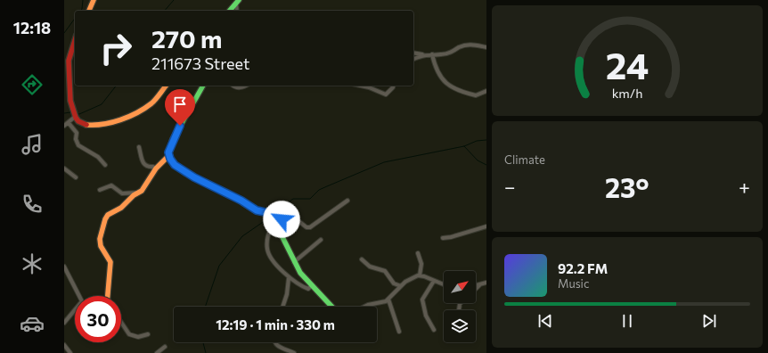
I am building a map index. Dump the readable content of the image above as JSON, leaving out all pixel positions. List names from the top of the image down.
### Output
{
  "north": "top right",
  "page": {
    "tabs": "12:18",
    "turn": ["270 m", "211673 Street"],
    "tile": "Climate",
    "heat": ["−", "23°", "+"],
    "song": ["92.2 FM", "Music"],
    "limit": "30",
    "trip": "12:19 · 1 min · 330 m",
    "gauge": ["24", "km/h"]
  }
}
